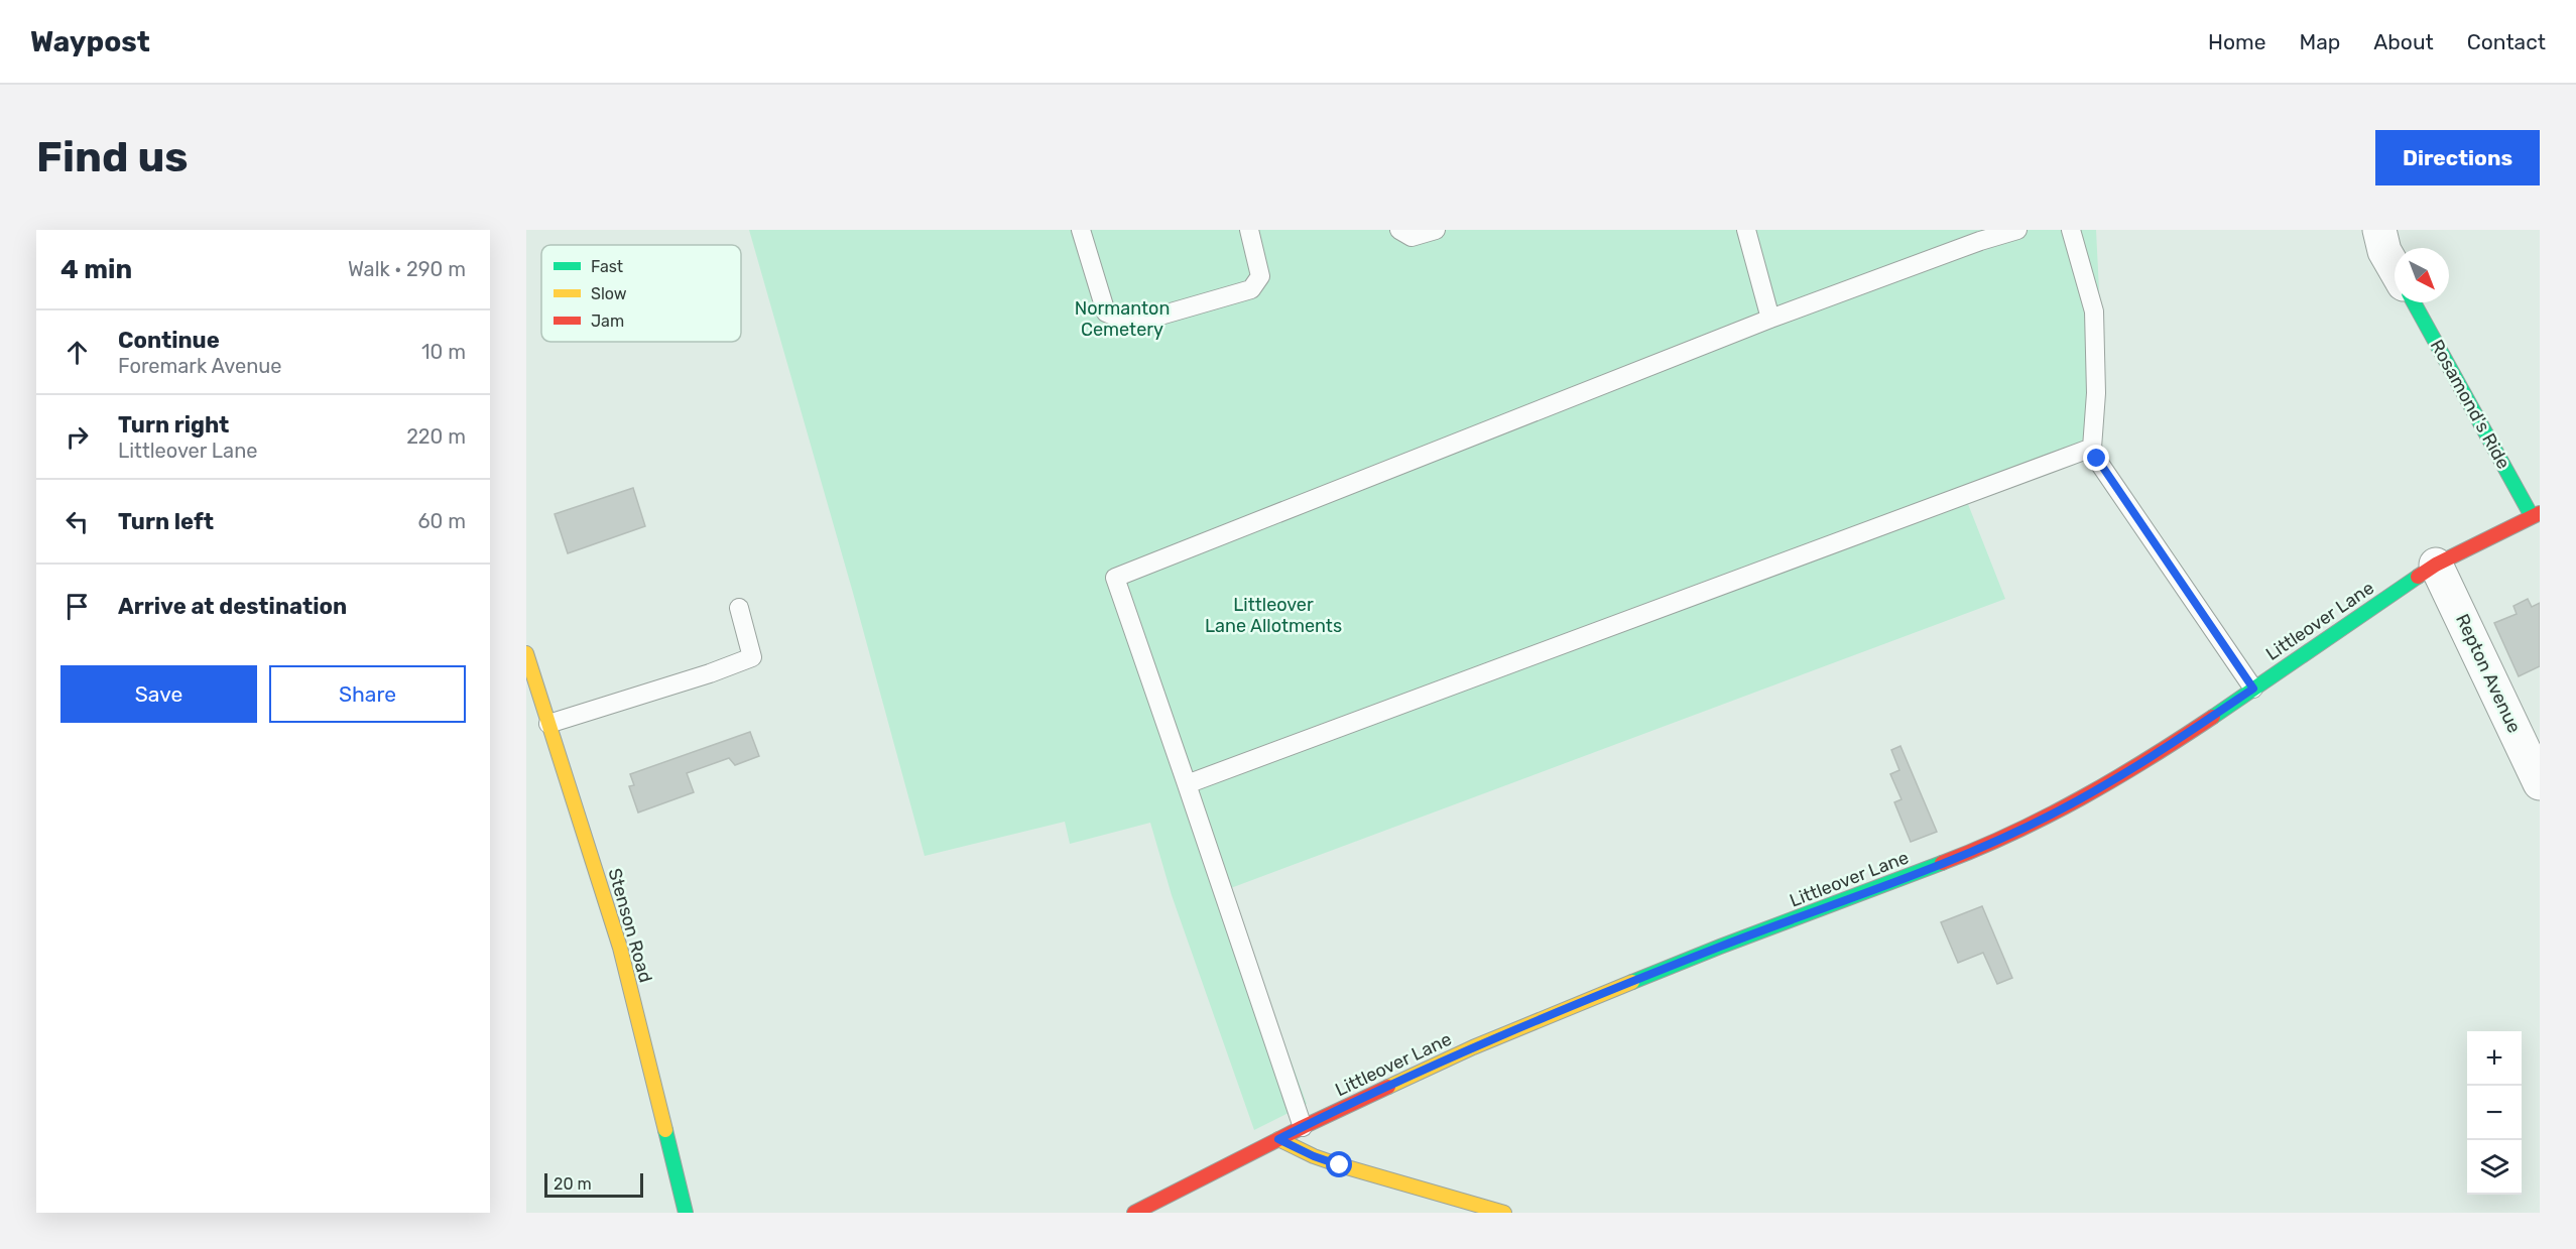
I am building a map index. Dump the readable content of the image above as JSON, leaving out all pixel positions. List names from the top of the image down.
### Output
{
  "streets": {
    "street": [
      "Rosamond's Ride",
      "Littleover Lane",
      "Repton Avenue",
      "Stenson Road"
    ]
  },
  "crossings": [
    ["Rosamond's Ride", "Littleover Lane"],
    ["Littleover Lane", "Repton Avenue"]
  ],
  "parks": ["Normanton Cemetery", "Littleover Lane Allotments"],
  "legend": ["Fast", "Slow", "Jam"],
  "scale_bar": "20 m",
  "north": "bottom right",
  "page": {
    "header": "Waypost",
    "nav": [
      "Home",
      "Map",
      "About",
      "Contact"
    ],
    "buttons": [
      "Directions",
      ["Save", "Share"]
    ],
    "title": "Find us",
    "heading": ["4 min", "Walk · 290 m"],
    "list": [
      ["Continue", "Foremark Avenue", "10 m"],
      ["Turn right", "Littleover Lane", "220 m"],
      ["Turn left", "60 m"],
      "Arrive at destination"
    ],
    "map_buttons": ["+", "−"],
    "scale": "20 m"
  }
}
